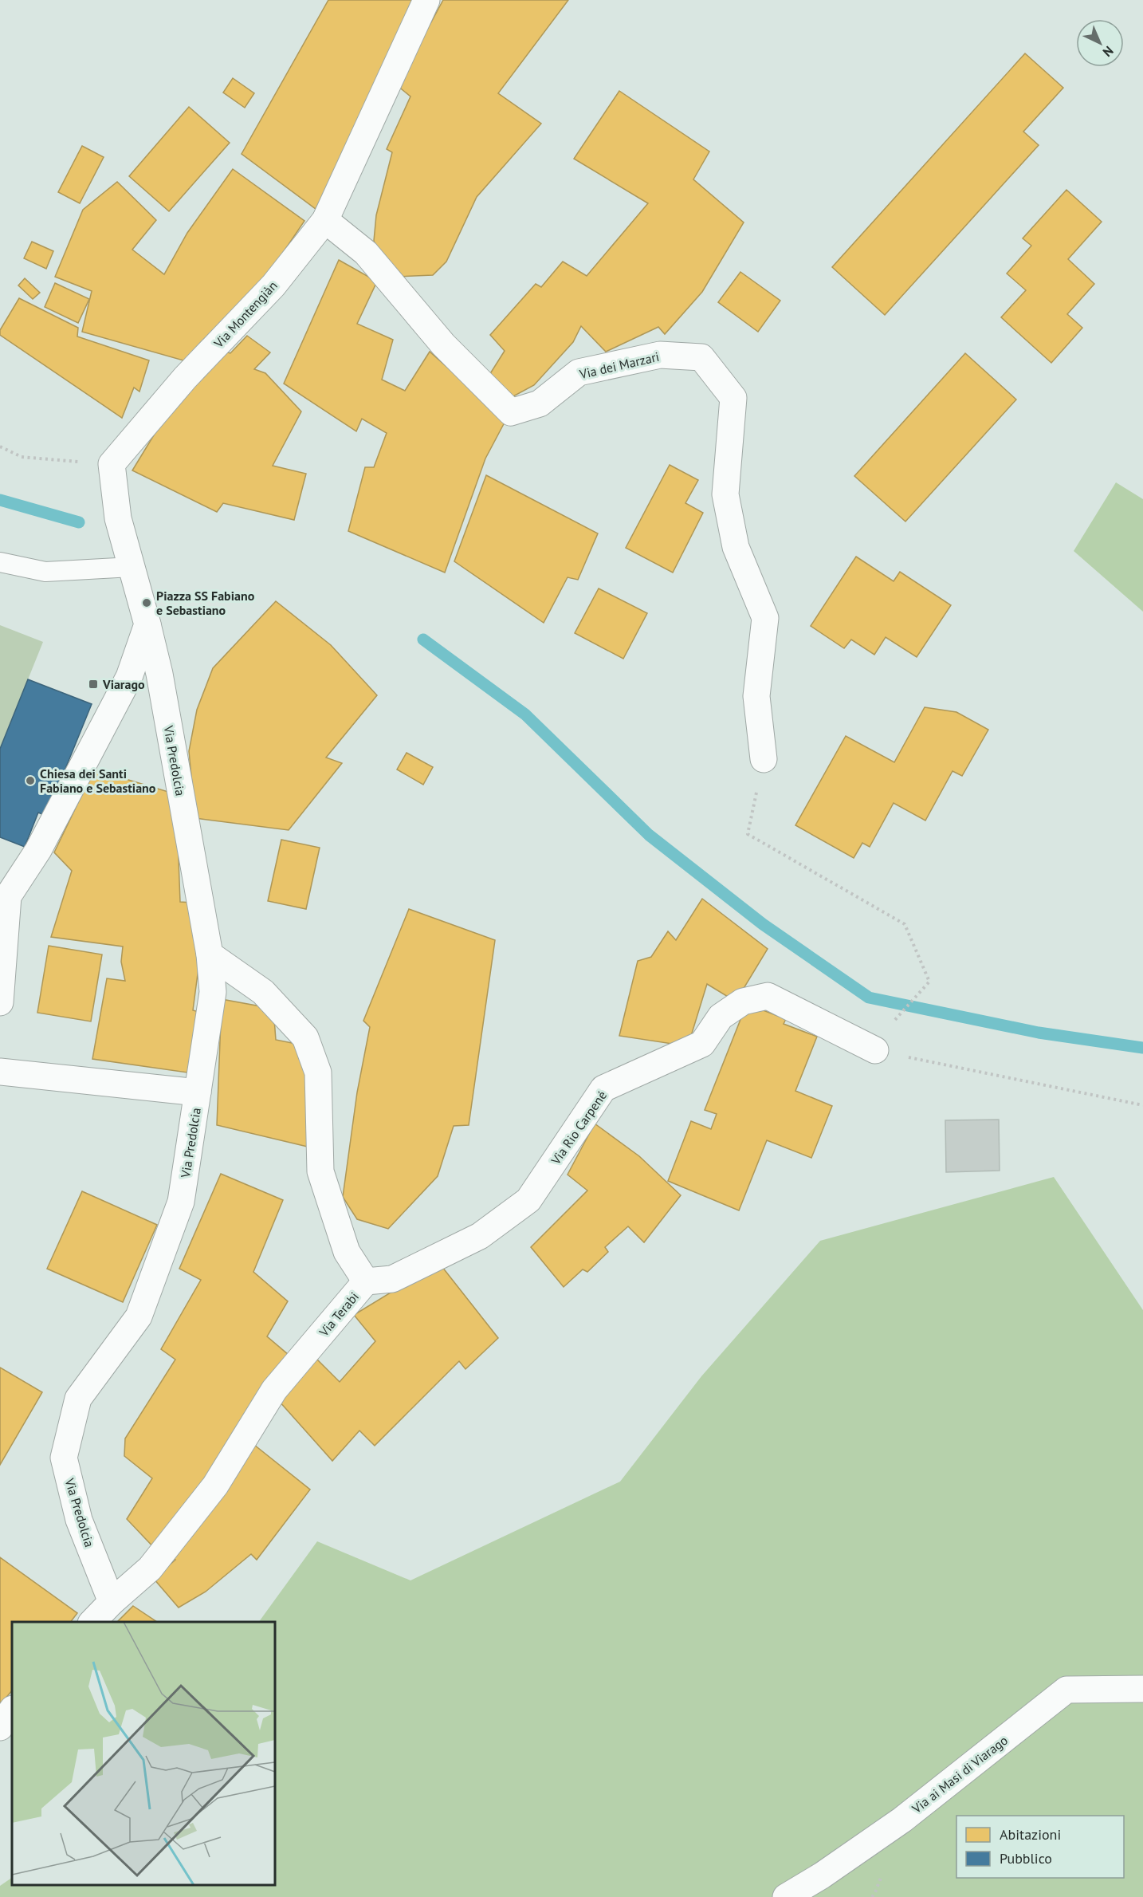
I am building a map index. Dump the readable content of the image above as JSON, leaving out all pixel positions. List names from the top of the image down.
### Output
{
  "streets": {
    "street": [
      "Via Montengiàn",
      "Via dei Marzari",
      "Via Predolcia",
      "Via Rio Carpené",
      "Via Terabi",
      "Via ai Masi di Viarago"
    ]
  },
  "crossings": [
    ["Via Montengiàn", "Via dei Marzari"],
    ["Via Predolcia", "Via Terabi"],
    ["Via Rio Carpené", "Via Terabi"]
  ],
  "places": {
    "other": ["Piazza SS Fabiano e Sebastiano", "Chiesa dei Santi Fabiano e Sebastiano"],
    "transit": ["Viarago"]
  },
  "legend": ["Abitazioni", "Pubblico"],
  "north": "bottom right"
}
